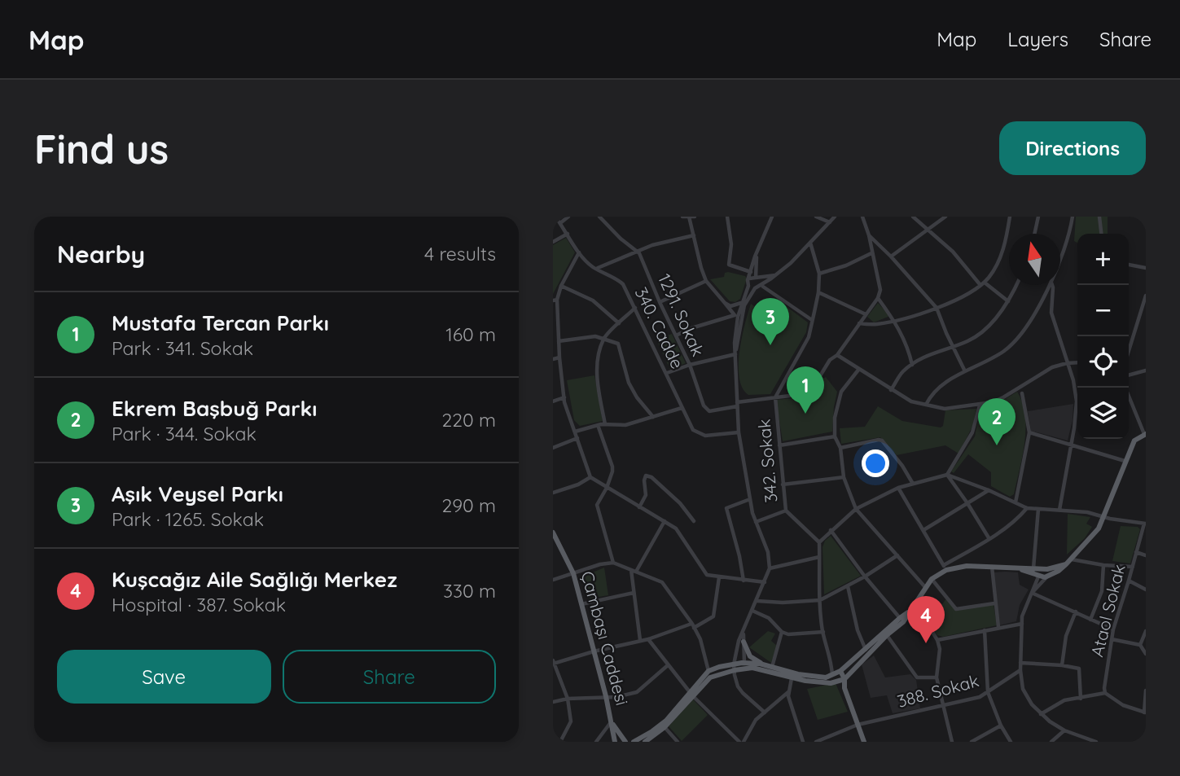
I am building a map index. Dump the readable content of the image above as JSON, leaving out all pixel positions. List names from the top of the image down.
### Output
{
  "streets": {
    "main road": ["Çambaşı Caddesi"],
    "street": [
      "1291. Sokak",
      "340. Cadde",
      "342. Sokak",
      "Ataol Sokak",
      "388. Sokak"
    ]
  },
  "north": "top",
  "page": {
    "header": "Map",
    "nav": ["Map", "Layers", "Share"],
    "buttons": [
      "Directions",
      ["Save", "Share"]
    ],
    "title": "Find us",
    "heading": ["Nearby", "4 results"],
    "map_buttons": ["+", "−"],
    "list": [
      {
        "mark": "1",
        "name": "Mustafa Tercan Parkı",
        "note": "Park · 341. Sokak",
        "value": "160 m"
      },
      {
        "mark": "2",
        "name": "Ekrem Başbuğ Parkı",
        "note": "Park · 344. Sokak",
        "value": "220 m"
      },
      {
        "mark": "3",
        "name": "Aşık Veysel Parkı",
        "note": "Park · 1265. Sokak",
        "value": "290 m"
      },
      {
        "mark": "4",
        "name": "Kuşcağız Aile Sağlığı Merkez",
        "note": "Hospital · 387. Sokak",
        "value": "330 m"
      }
    ],
    "pins": [
      "3",
      "1",
      "2",
      "4"
    ]
  }
}
